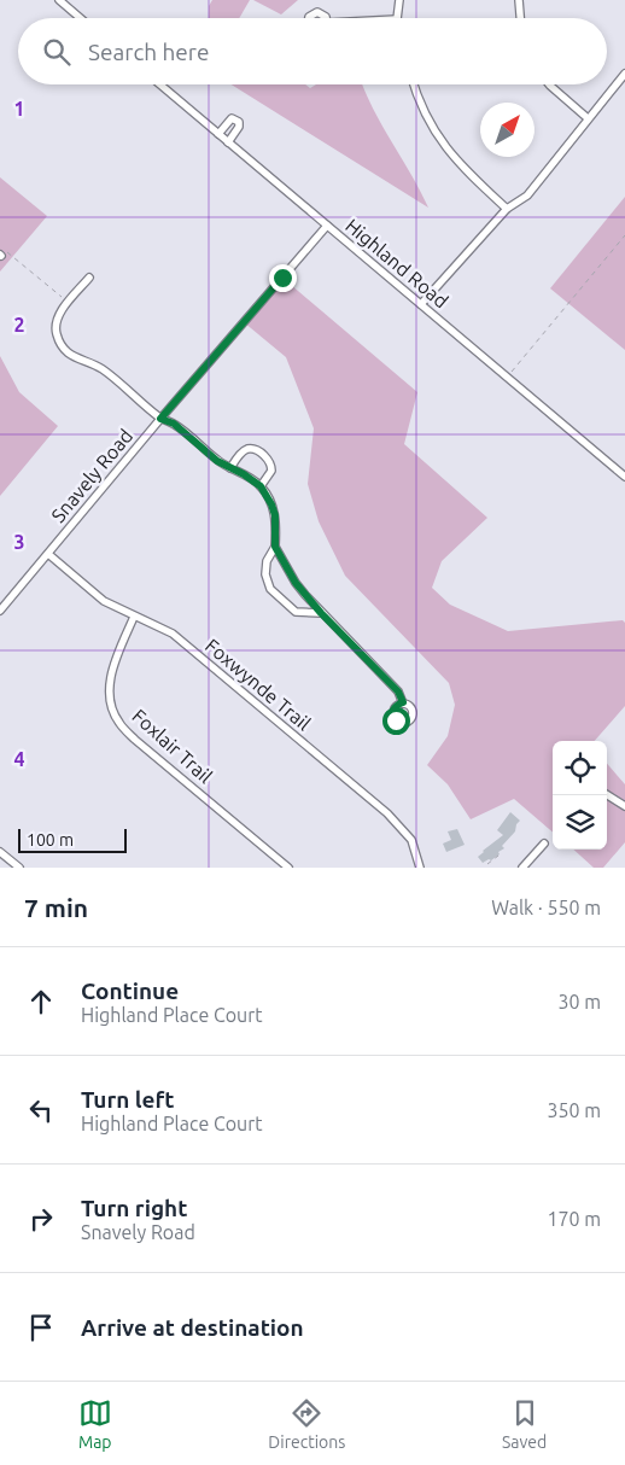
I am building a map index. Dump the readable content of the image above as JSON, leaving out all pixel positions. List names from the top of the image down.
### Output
{
  "streets": {
    "street": [
      "Highland Road",
      "Snavely Road",
      "Foxwynde Trail",
      "Foxlair Trail"
    ]
  },
  "crossings": [
    ["Highland Road", "Snavely Road"],
    ["Snavely Road", "Foxwynde Trail"],
    ["Foxwynde Trail", "Foxlair Trail"]
  ],
  "scale_bar": "100 m",
  "north": "top right",
  "page": {
    "search": "Search here",
    "scale": "100 m",
    "heading": ["7 min", "Walk · 550 m"],
    "list": [
      ["Continue", "Highland Place Court", "30 m"],
      ["Turn left", "Highland Place Court", "350 m"],
      ["Turn right", "Snavely Road", "170 m"],
      "Arrive at destination"
    ],
    "nav": ["Map", "Directions", "Saved"]
  },
  "grid": {
    "rows": [
      "1",
      "2",
      "3",
      "4"
    ]
  }
}
